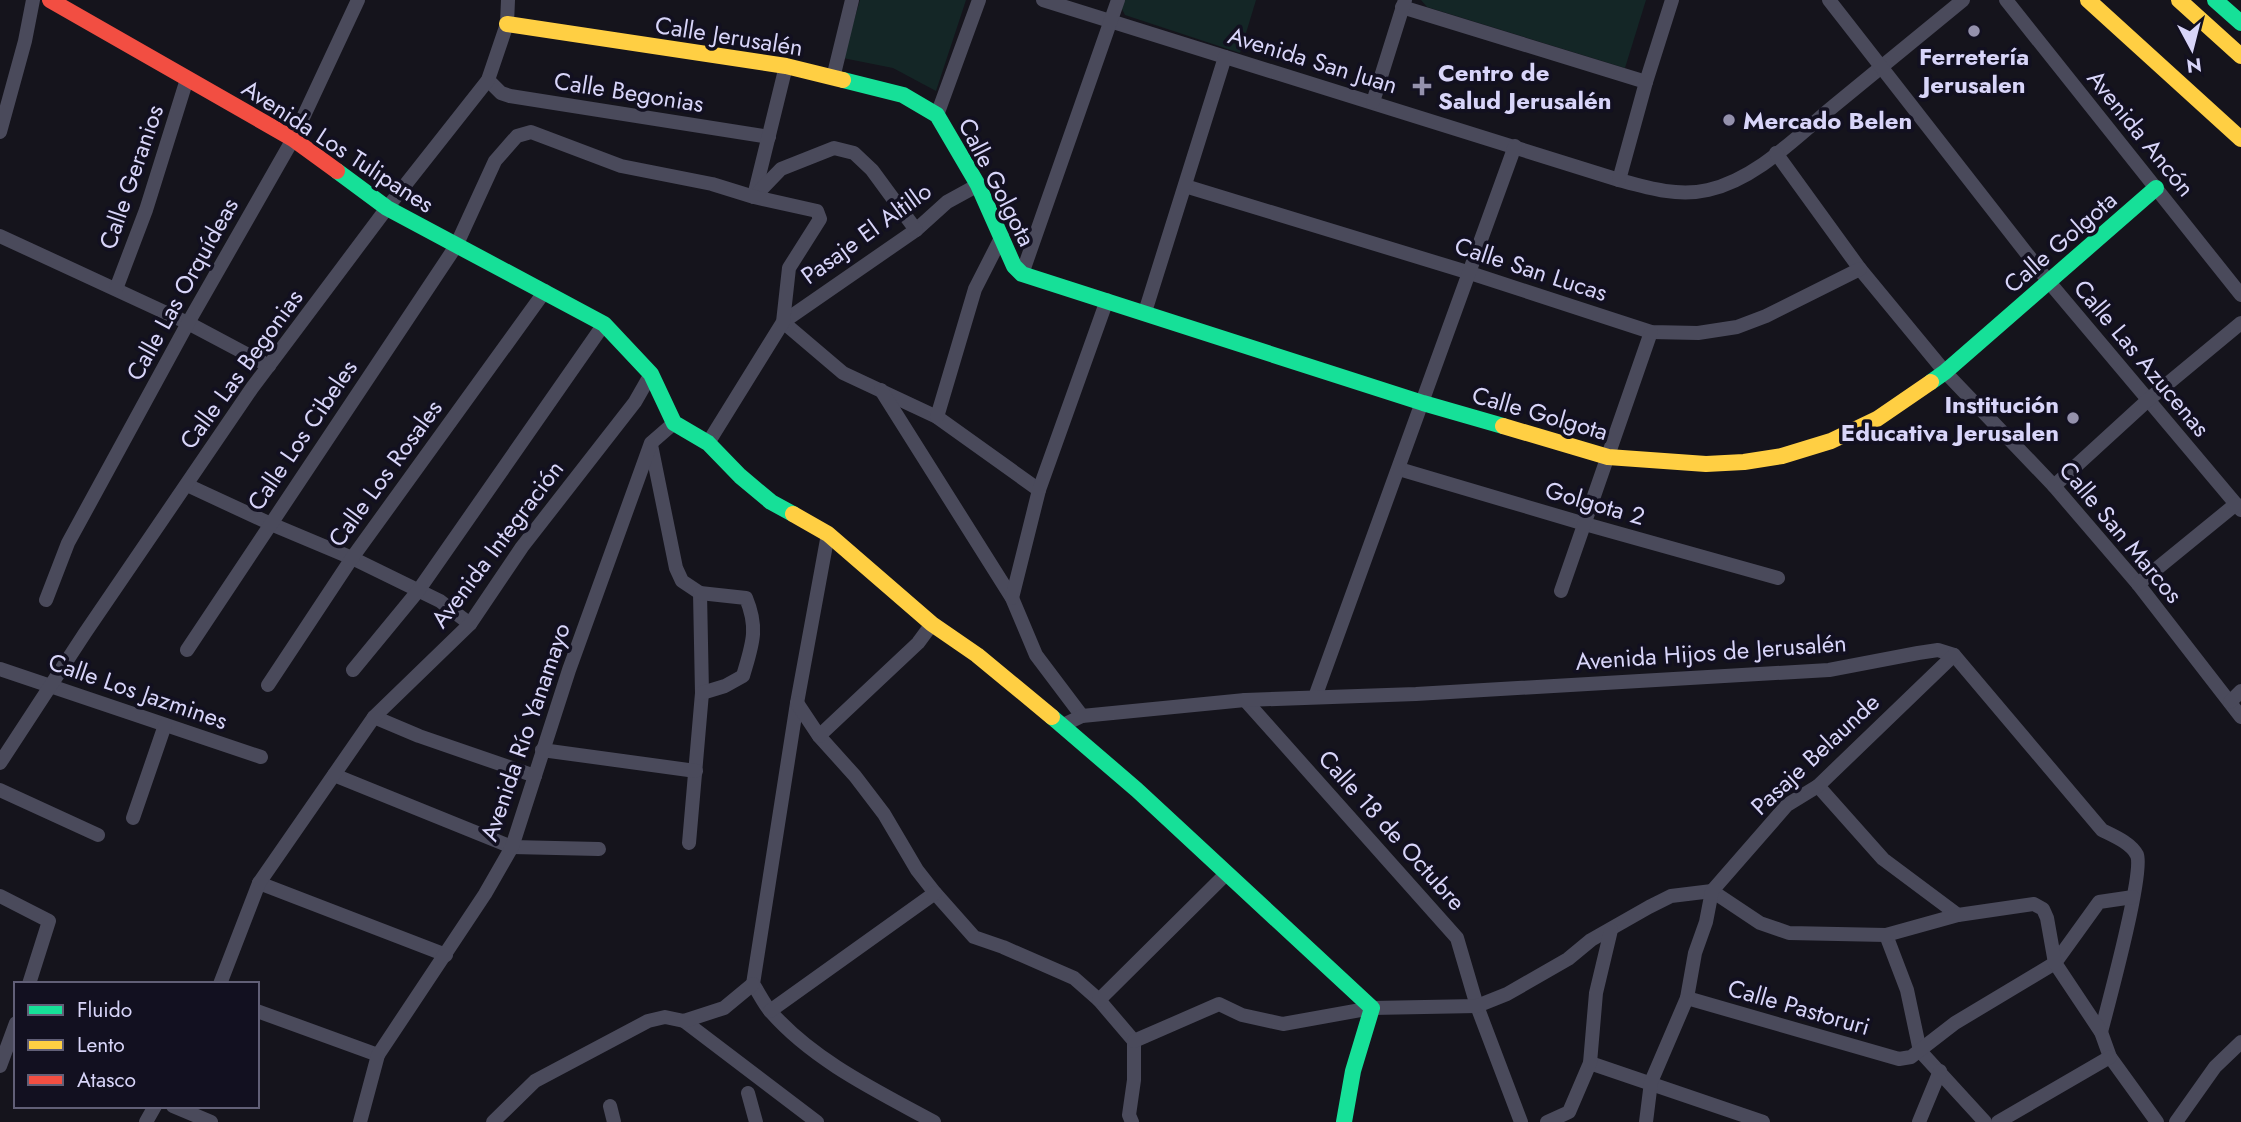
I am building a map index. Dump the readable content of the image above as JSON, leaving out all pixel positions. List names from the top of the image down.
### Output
{
  "streets": {
    "main road": ["Calle Jerusalén", "Avenida Los Tulipanes", "Calle Golgota"],
    "street": [
      "Avenida San Juan",
      "Calle Begonias",
      "Avenida Ancón",
      "Calle Geranios",
      "Pasaje El Altillo",
      "Calle San Lucas",
      "Calle Las Orquídeas",
      "Calle Las Azucenas",
      "Calle Las Begonias",
      "Calle Los Cibeles",
      "Calle Los Rosales",
      "Golgota 2",
      "Calle San Marcos",
      "Avenida Integración",
      "Avenida Hijos de Jerusalén",
      "Calle Los Jazmines",
      "Avenida Río Yanamayo",
      "Pasaje Belaunde",
      "Calle 18 de Octubre",
      "Calle Pastoruri"
    ]
  },
  "crossings": [
    ["Calle Jerusalén", "Calle Golgota"],
    ["Calle Jerusalén", "Calle Las Begonias"],
    ["Avenida San Juan", "Calle Las Azucenas"],
    ["Avenida San Juan", "Calle San Marcos"],
    ["Calle Begonias", "Calle Las Begonias"],
    ["Avenida Ancón", "Calle Golgota"],
    ["Avenida Los Tulipanes", "Calle Geranios"],
    ["Avenida Los Tulipanes", "Calle Las Orquídeas"],
    ["Avenida Los Tulipanes", "Calle Las Begonias"],
    ["Avenida Los Tulipanes", "Calle Los Cibeles"],
    ["Avenida Los Tulipanes", "Calle Los Rosales"],
    ["Avenida Los Tulipanes", "Avenida Integración"],
    ["Calle Golgota", "Pasaje El Altillo"],
    ["Calle Golgota", "Calle Las Azucenas"],
    ["Calle Golgota", "Calle San Marcos"],
    ["Pasaje El Altillo", "Calle Los Cibeles"],
    ["Calle San Lucas", "Calle San Marcos"],
    ["Calle Las Begonias", "Calle Los Jazmines"],
    ["Avenida Hijos de Jerusalén", "Pasaje Belaunde"],
    ["Avenida Hijos de Jerusalén", "Calle 18 de Octubre"]
  ],
  "places": {
    "other": ["Ferretería Jerusalen", "Mercado Belen", "Institución Educativa Jerusalen"],
    "health": ["Centro de Salud Jerusalén"]
  },
  "legend": ["Fluido", "Lento", "Atasco"],
  "north": "bottom"
}
